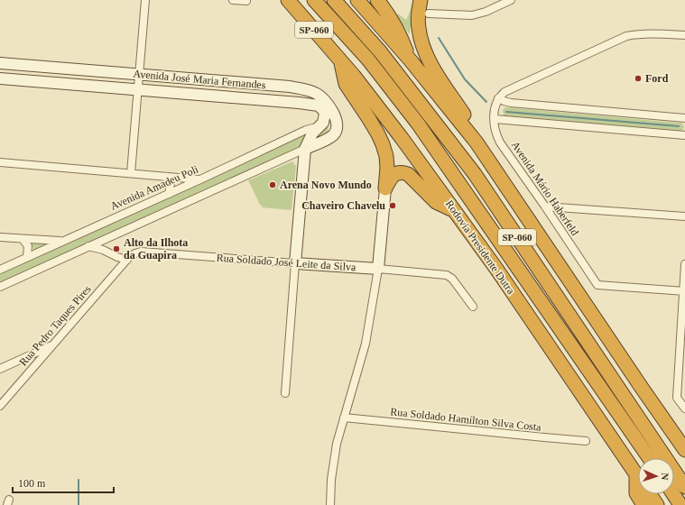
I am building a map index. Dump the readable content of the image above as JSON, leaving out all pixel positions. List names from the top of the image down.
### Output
{
  "streets": {
    "highway": ["SP-060", "Rodovia Presidente Dutra"],
    "main road": ["Avenida José Maria Fernandes", "Rua Soldado José Leite da Silva"],
    "street": [
      "Avenida Amadeu Poli",
      "Avenida Mário Haberfeld",
      "Rua Pedro Taques Pires",
      "Rua Soldado Hamílton Silva Costa"
    ]
  },
  "crossings": [
    ["Avenida José Maria Fernandes", "Avenida Amadeu Poli"],
    ["Rua Soldado José Leite da Silva", "Rua Pedro Taques Pires"]
  ],
  "places": [
    "Ford",
    "Arena Novo Mundo",
    "Chaveiro Chavelu",
    "Alto da Ilhota da Guapira"
  ],
  "scale_bar": "100 m",
  "north": "right"
}
